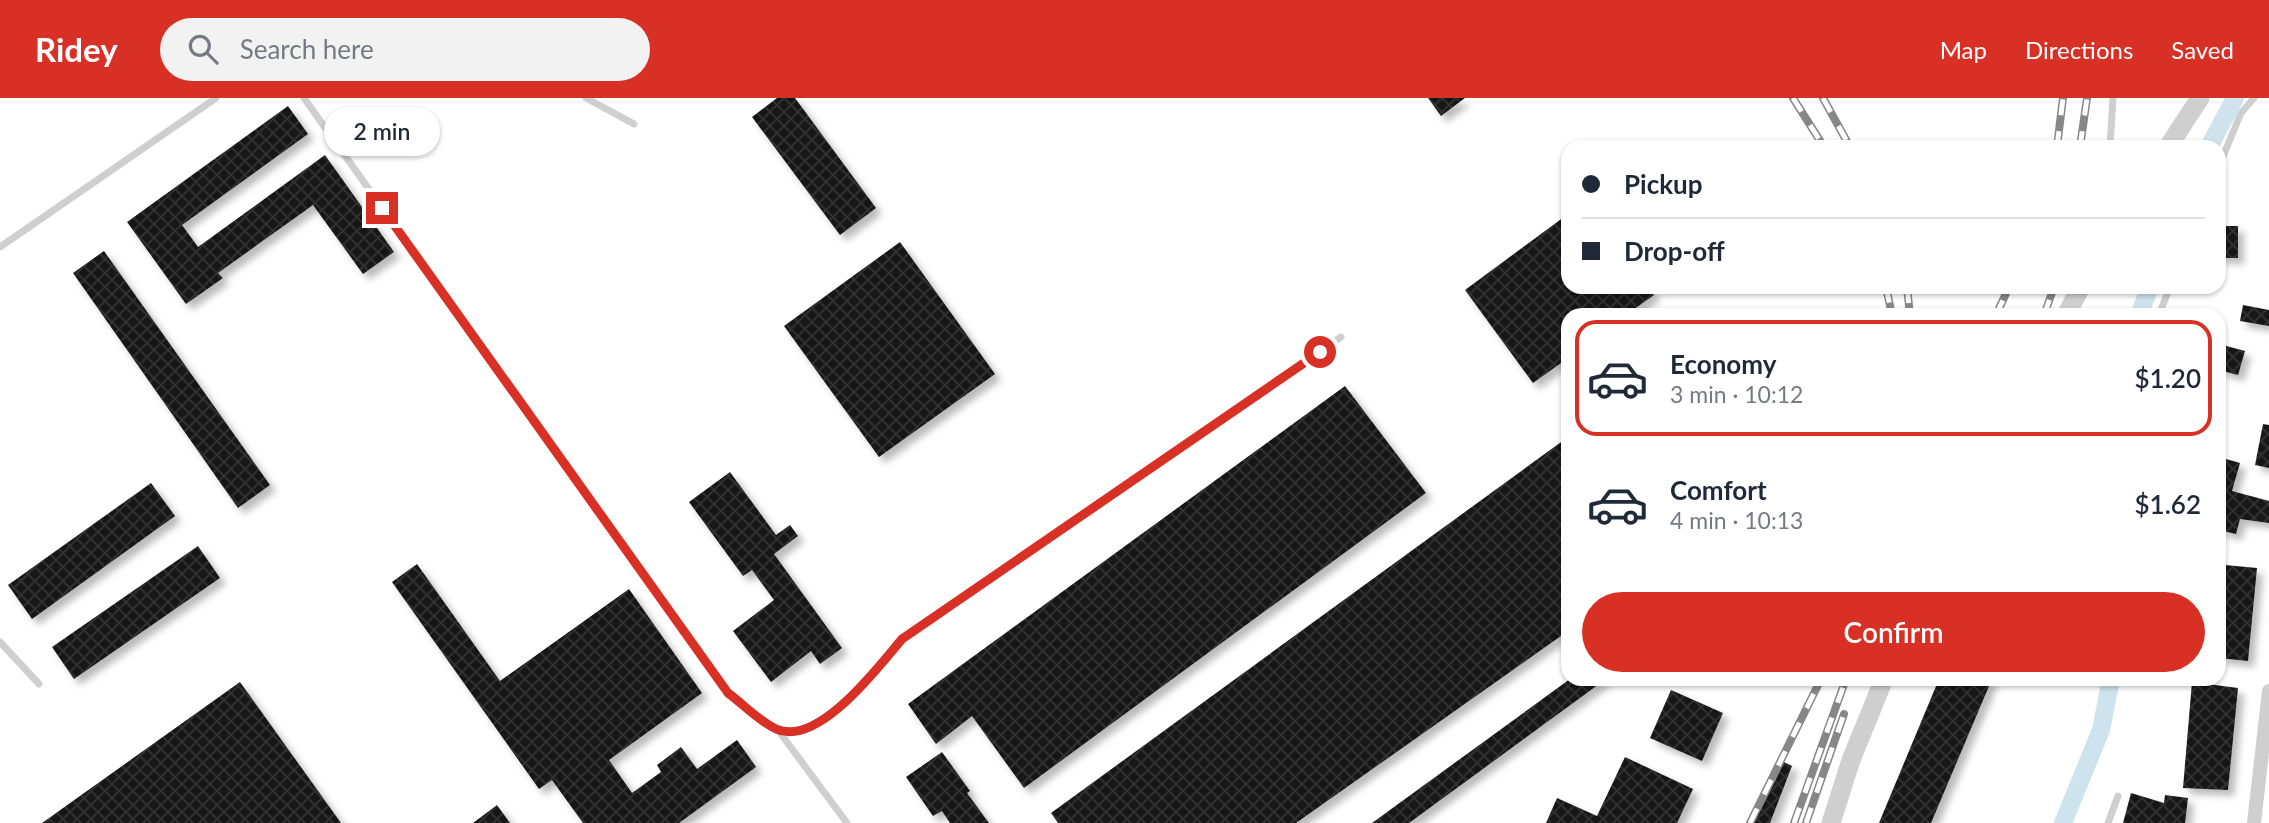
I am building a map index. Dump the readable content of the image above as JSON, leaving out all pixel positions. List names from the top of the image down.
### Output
{
  "page": {
    "header": "Ridey",
    "search": "Search here",
    "nav": ["Map", "Directions", "Saved"],
    "bubble": "2 min",
    "banner": ["Pickup", "Drop-off"],
    "list": [
      {
        "name": "Economy",
        "note": "3 min · 10:12",
        "value": "$1.20"
      },
      {
        "name": "Comfort",
        "note": "4 min · 10:13",
        "value": "$1.62"
      }
    ],
    "buttons": "Confirm"
  }
}
